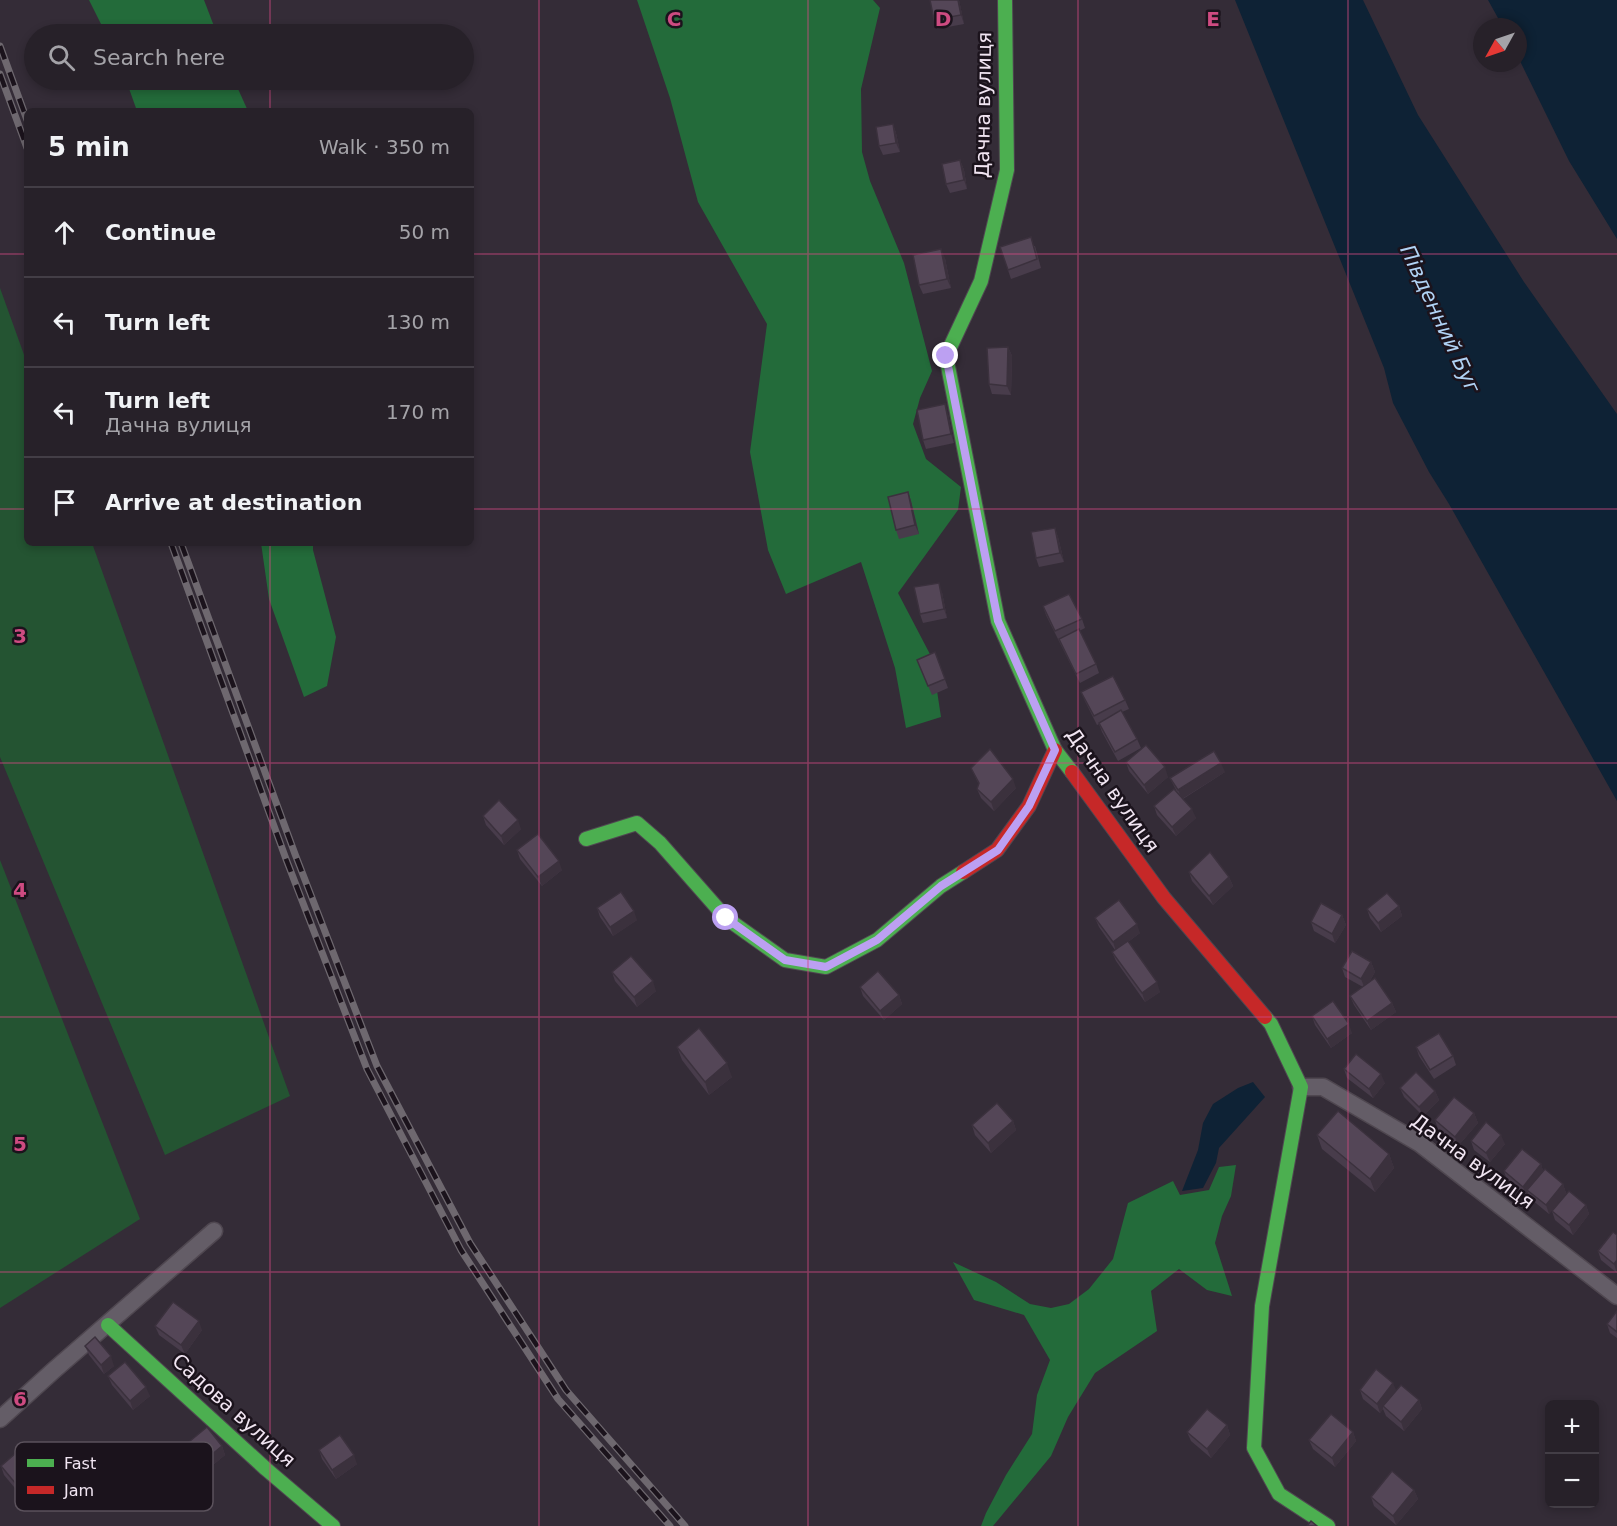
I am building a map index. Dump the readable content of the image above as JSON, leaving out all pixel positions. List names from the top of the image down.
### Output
{
  "streets": {
    "street": ["Дачна вулиця", "Садова вулиця"]
  },
  "water": ["Південний Буг"],
  "legend": ["Fast", "Jam"],
  "north": "bottom left",
  "page": {
    "search": "Search here",
    "heading": ["5 min", "Walk · 350 m"],
    "list": [
      ["Continue", "50 m"],
      ["Turn left", "130 m"],
      ["Turn left", "Дачна вулиця", "170 m"],
      "Arrive at destination"
    ],
    "map_buttons": ["+", "−"]
  },
  "grid": {
    "columns": ["C", "D", "E"],
    "rows": [
      "3",
      "4",
      "5",
      "6"
    ]
  }
}
